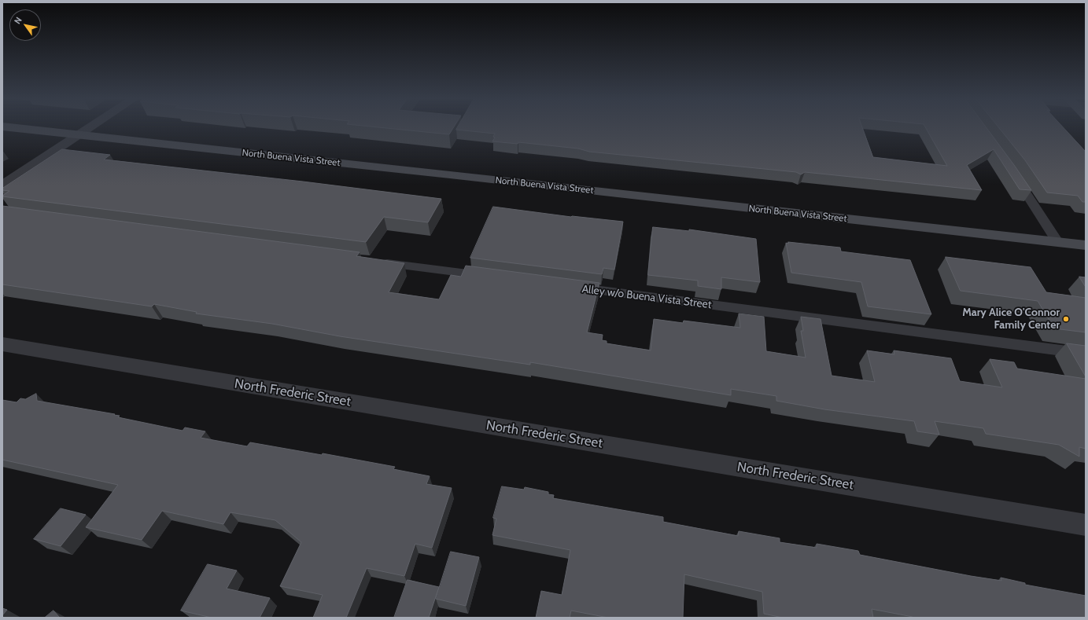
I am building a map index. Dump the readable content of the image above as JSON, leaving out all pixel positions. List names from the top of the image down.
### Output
{
  "streets": {
    "main road": ["North Buena Vista Street"],
    "street": ["North Frederic Street"],
    "lane": ["Alley w/o Buena Vista Street"]
  },
  "places": ["Mary Alice O'Connor Family Center"],
  "north": "top left"
}
